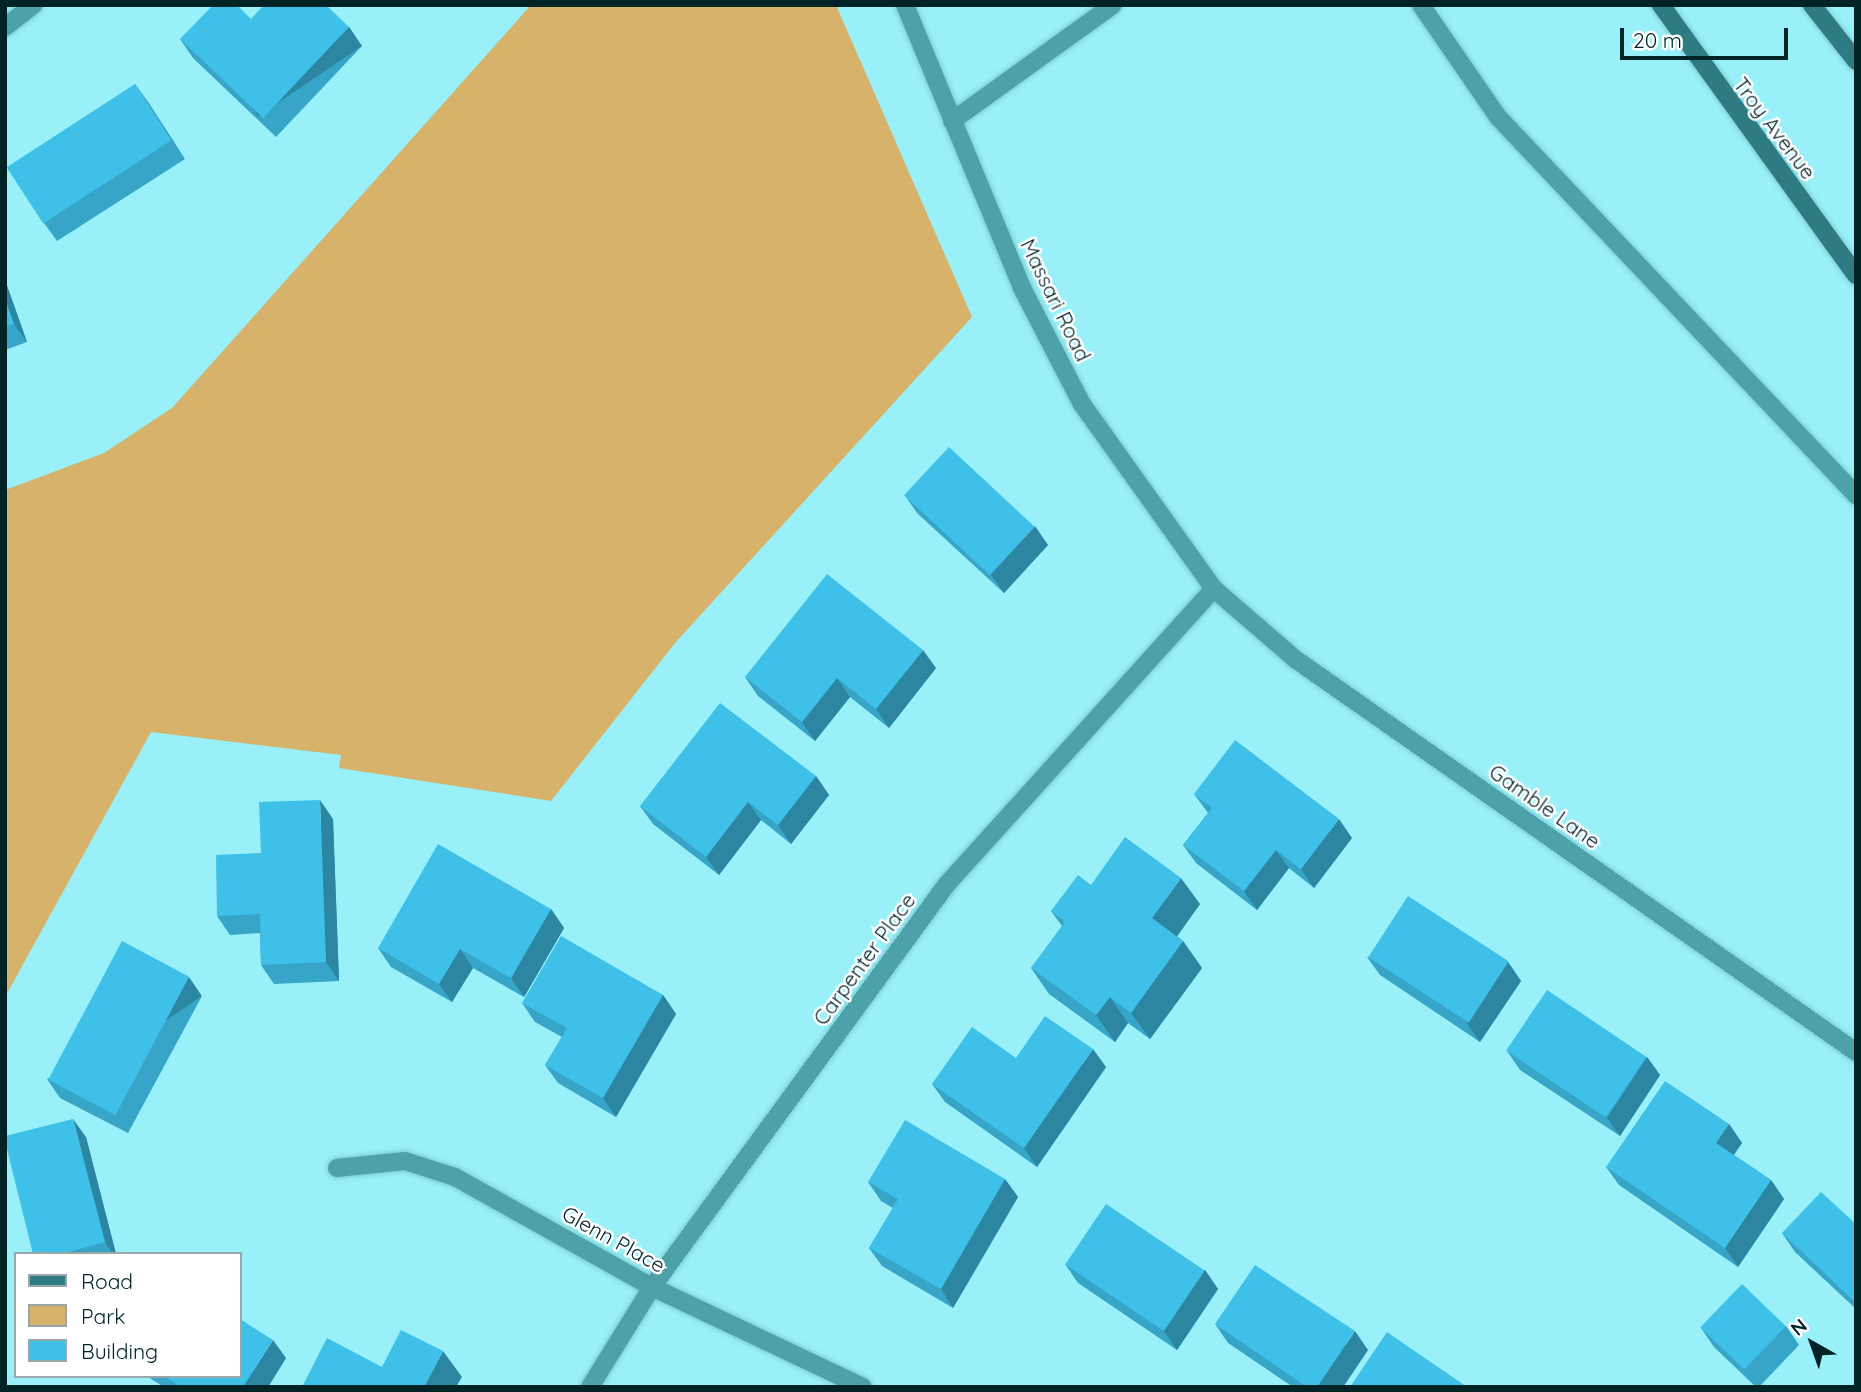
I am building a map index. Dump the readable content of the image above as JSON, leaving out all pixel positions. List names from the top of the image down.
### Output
{
  "streets": {
    "main road": ["Troy Avenue"],
    "street": [
      "Massari Road",
      "Gamble Lane",
      "Carpenter Place",
      "Glenn Place"
    ]
  },
  "crossings": [
    ["Massari Road", "Gamble Lane"],
    ["Massari Road", "Carpenter Place"],
    ["Gamble Lane", "Carpenter Place"],
    ["Carpenter Place", "Glenn Place"]
  ],
  "legend": ["Road", "Park", "Building"],
  "scale_bar": "20 m",
  "north": "top left"
}
